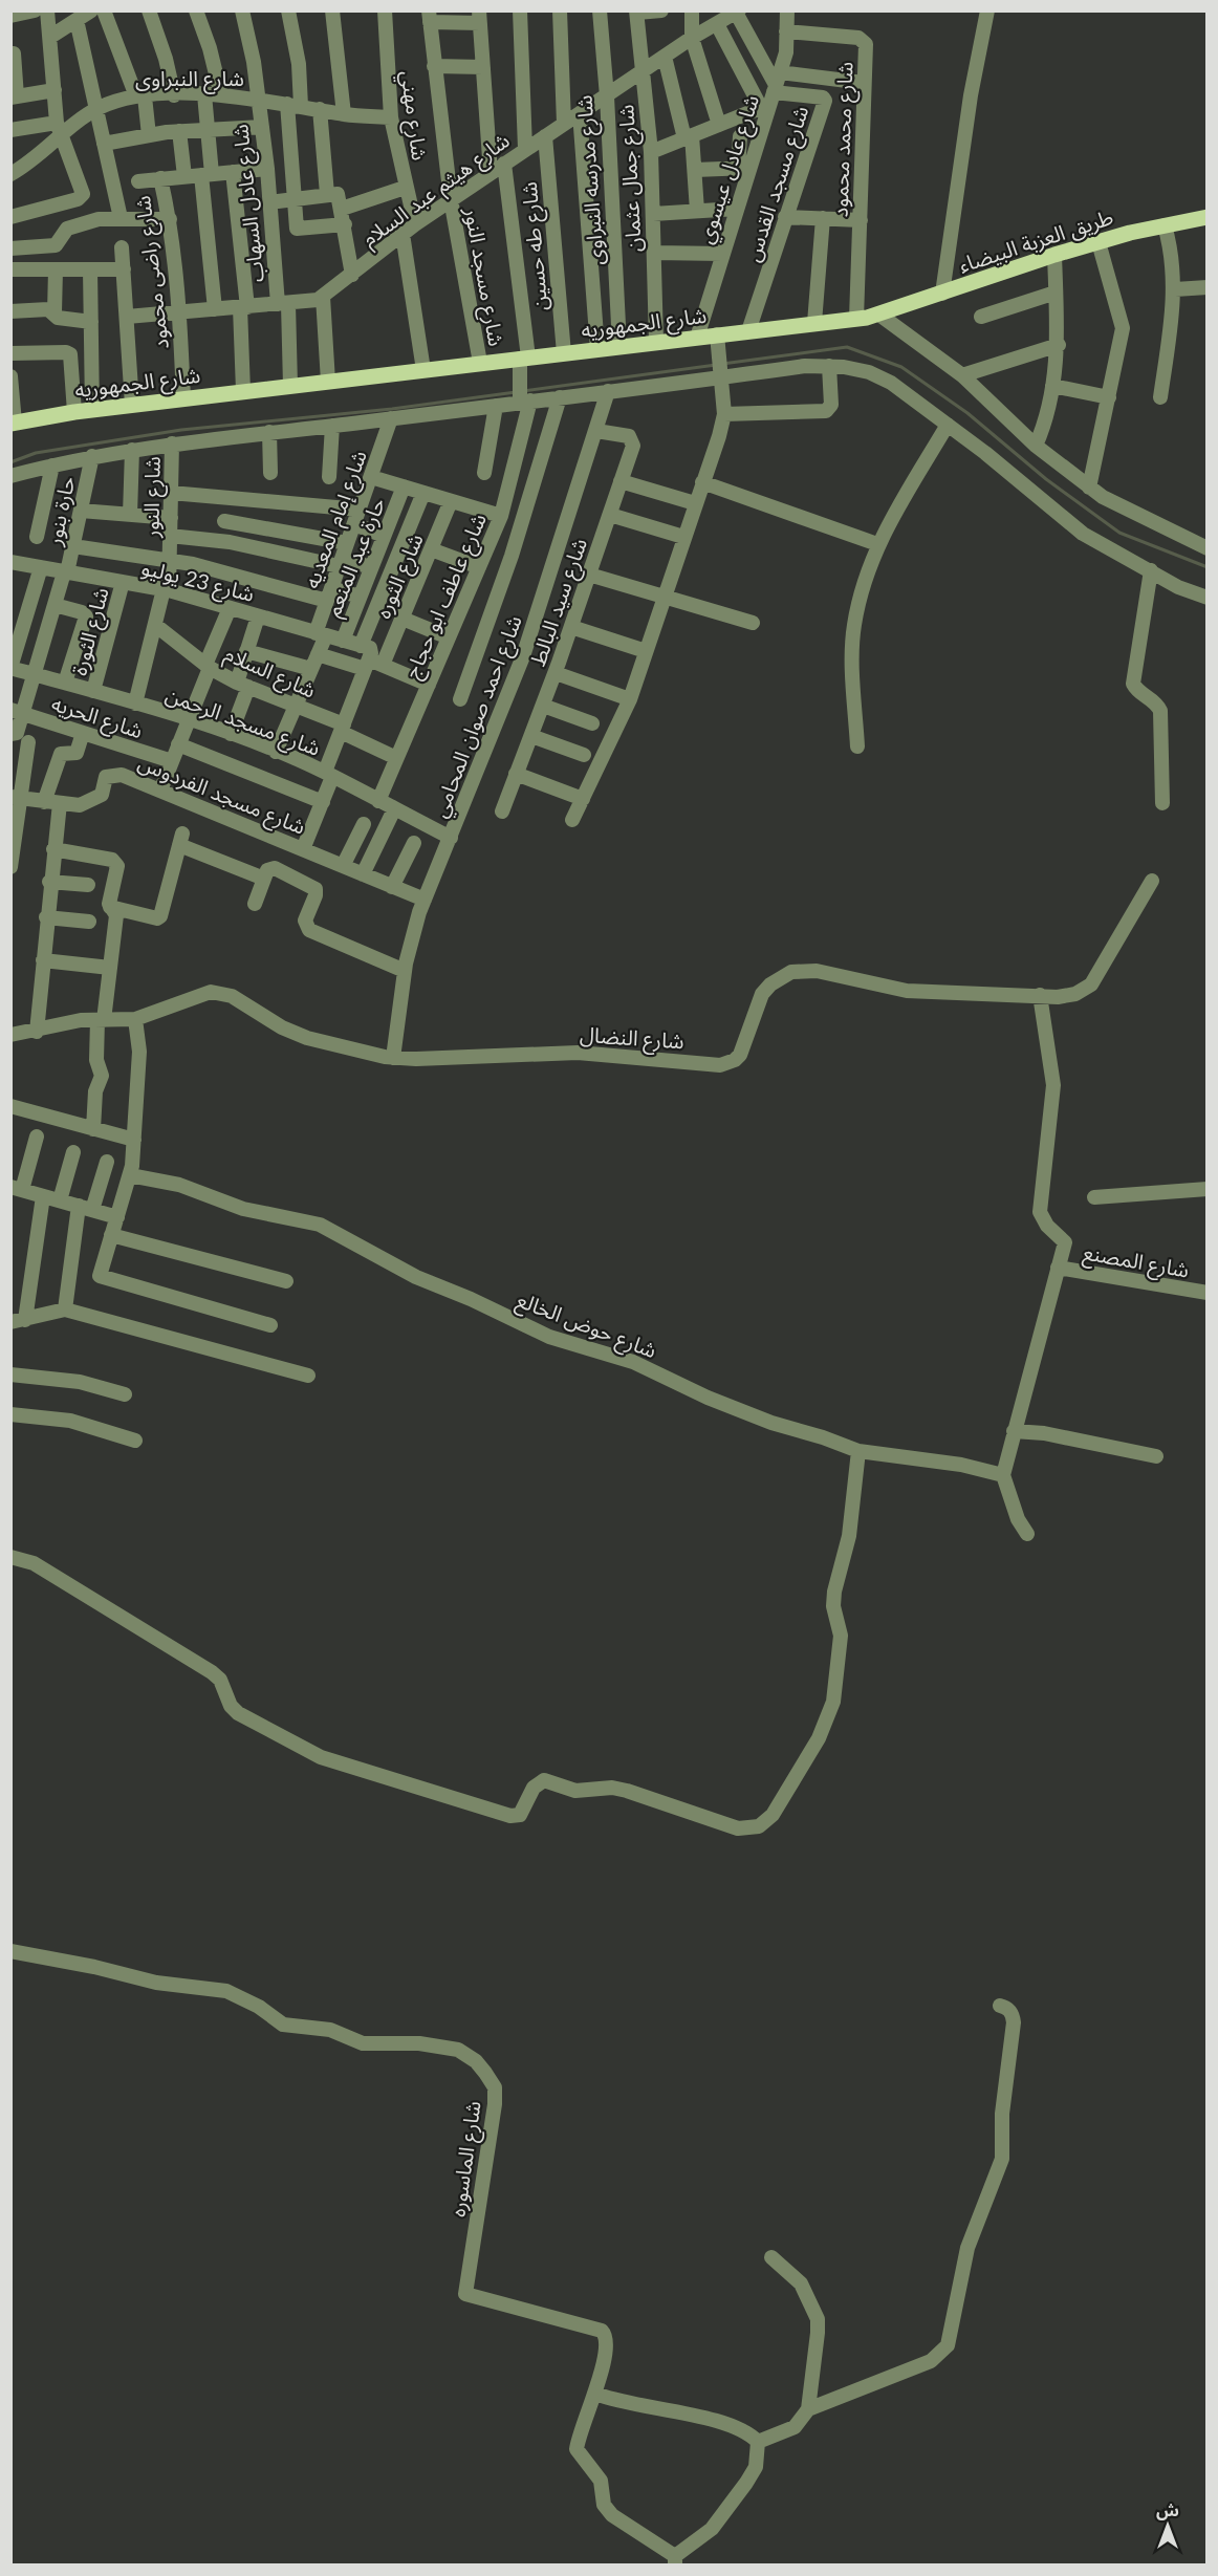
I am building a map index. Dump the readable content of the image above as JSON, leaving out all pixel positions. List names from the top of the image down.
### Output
{
  "streets": {
    "main road": ["طريق العزبة البيضاء", "شارع الجمهوريه"],
    "street": [
      "شارع النبراوى",
      "شارع مهني",
      "شارع محمد محمود",
      "شارع عادل عيسوي",
      "شارع جمال عثمان",
      "شارع مدرسه النبراوى",
      "شارع مسجد القدس",
      "شارع هيثم عبد السلام",
      "شارع عادل السهاب",
      "شارع طه حسين",
      "شارع راضى محمود",
      "شارع مسجد النور",
      "شارع النور",
      "حارة بنور",
      "شارع إمام المعديه",
      "حارة عبد المنعم",
      "شارع الثوره",
      "شارع 23 يوليو",
      "شارع عاطف ابو حجاج",
      "شارع سيد البالط",
      "شارع الثورة",
      "شارع السلام",
      "شارع الحريه",
      "شارع احمد صوان المحامي",
      "شارع مسجد الرحمن",
      "شارع مسجد الفردوس",
      "شارع النضال",
      "شارع المصنع",
      "شارع حوض الخالع",
      "شارع الماسوره"
    ]
  },
  "crossings": [
    ["شارع النبراوى", "شارع مهني"],
    ["شارع النبراوى", "شارع عادل السهاب"],
    ["شارع مهني", "شارع هيثم عبد السلام"],
    ["شارع محمد محمود", "شارع عادل عيسوي"],
    ["شارع محمد محمود", "شارع الجمهوريه"],
    ["شارع عادل عيسوي", "شارع مسجد القدس"],
    ["شارع عادل عيسوي", "شارع الجمهوريه"],
    ["شارع جمال عثمان", "شارع هيثم عبد السلام"],
    ["شارع جمال عثمان", "شارع الجمهوريه"],
    ["شارع مدرسه النبراوى", "شارع هيثم عبد السلام"],
    ["شارع مدرسه النبراوى", "شارع الجمهوريه"],
    ["شارع مسجد القدس", "شارع الجمهوريه"],
    ["شارع هيثم عبد السلام", "شارع عادل السهاب"],
    ["شارع هيثم عبد السلام", "شارع طه حسين"],
    ["شارع هيثم عبد السلام", "شارع راضى محمود"],
    ["شارع هيثم عبد السلام", "شارع مسجد النور"],
    ["شارع هيثم عبد السلام", "شارع عاطف ابو حجاج"],
    ["شارع عادل السهاب", "شارع الجمهوريه"],
    ["طريق العزبة البيضاء", "شارع الجمهوريه"],
    ["شارع طه حسين", "شارع الجمهوريه"],
    ["شارع راضى محمود", "شارع الجمهوريه"],
    ["شارع مسجد النور", "شارع الجمهوريه"],
    ["شارع الجمهوريه", "شارع عاطف ابو حجاج"],
    ["شارع النور", "شارع 23 يوليو"],
    ["شارع النور", "شارع السلام"],
    ["شارع النور", "شارع مسجد الرحمن"],
    ["حارة بنور", "شارع 23 يوليو"],
    ["حارة بنور", "شارع الحريه"],
    ["حارة بنور", "شارع مسجد الرحمن"],
    ["شارع إمام المعديه", "شارع 23 يوليو"],
    ["شارع إمام المعديه", "شارع السلام"],
    ["شارع إمام المعديه", "شارع مسجد الرحمن"],
    ["حارة عبد المنعم", "شارع 23 يوليو"],
    ["شارع الثوره", "شارع 23 يوليو"],
    ["شارع 23 يوليو", "شارع الثورة"],
    ["شارع عاطف ابو حجاج", "شارع مسجد الرحمن"],
    ["شارع سيد البالط", "شارع احمد صوان المحامي"],
    ["شارع الثورة", "شارع مسجد الرحمن"],
    ["شارع احمد صوان المحامي", "شارع مسجد الرحمن"],
    ["شارع احمد صوان المحامي", "شارع مسجد الفردوس"],
    ["شارع احمد صوان المحامي", "شارع النضال"]
  ],
  "north": "top"
}
